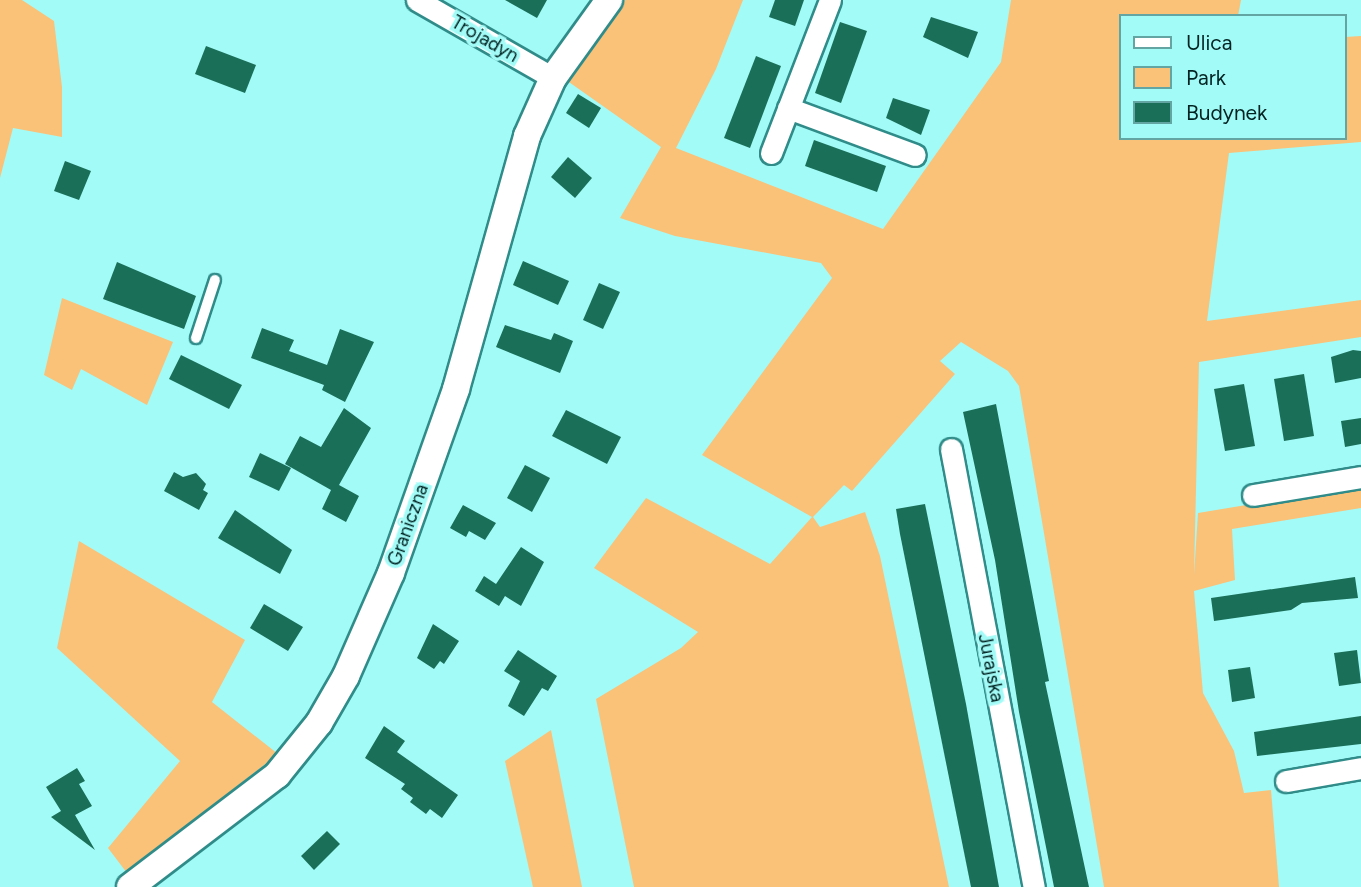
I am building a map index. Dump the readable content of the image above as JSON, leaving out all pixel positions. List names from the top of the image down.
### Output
{
  "streets": {
    "street": ["Trojadyn", "Graniczna", "Jurajska"]
  },
  "crossings": [
    ["Trojadyn", "Graniczna"]
  ],
  "legend": ["Ulica", "Park", "Budynek"]
}
